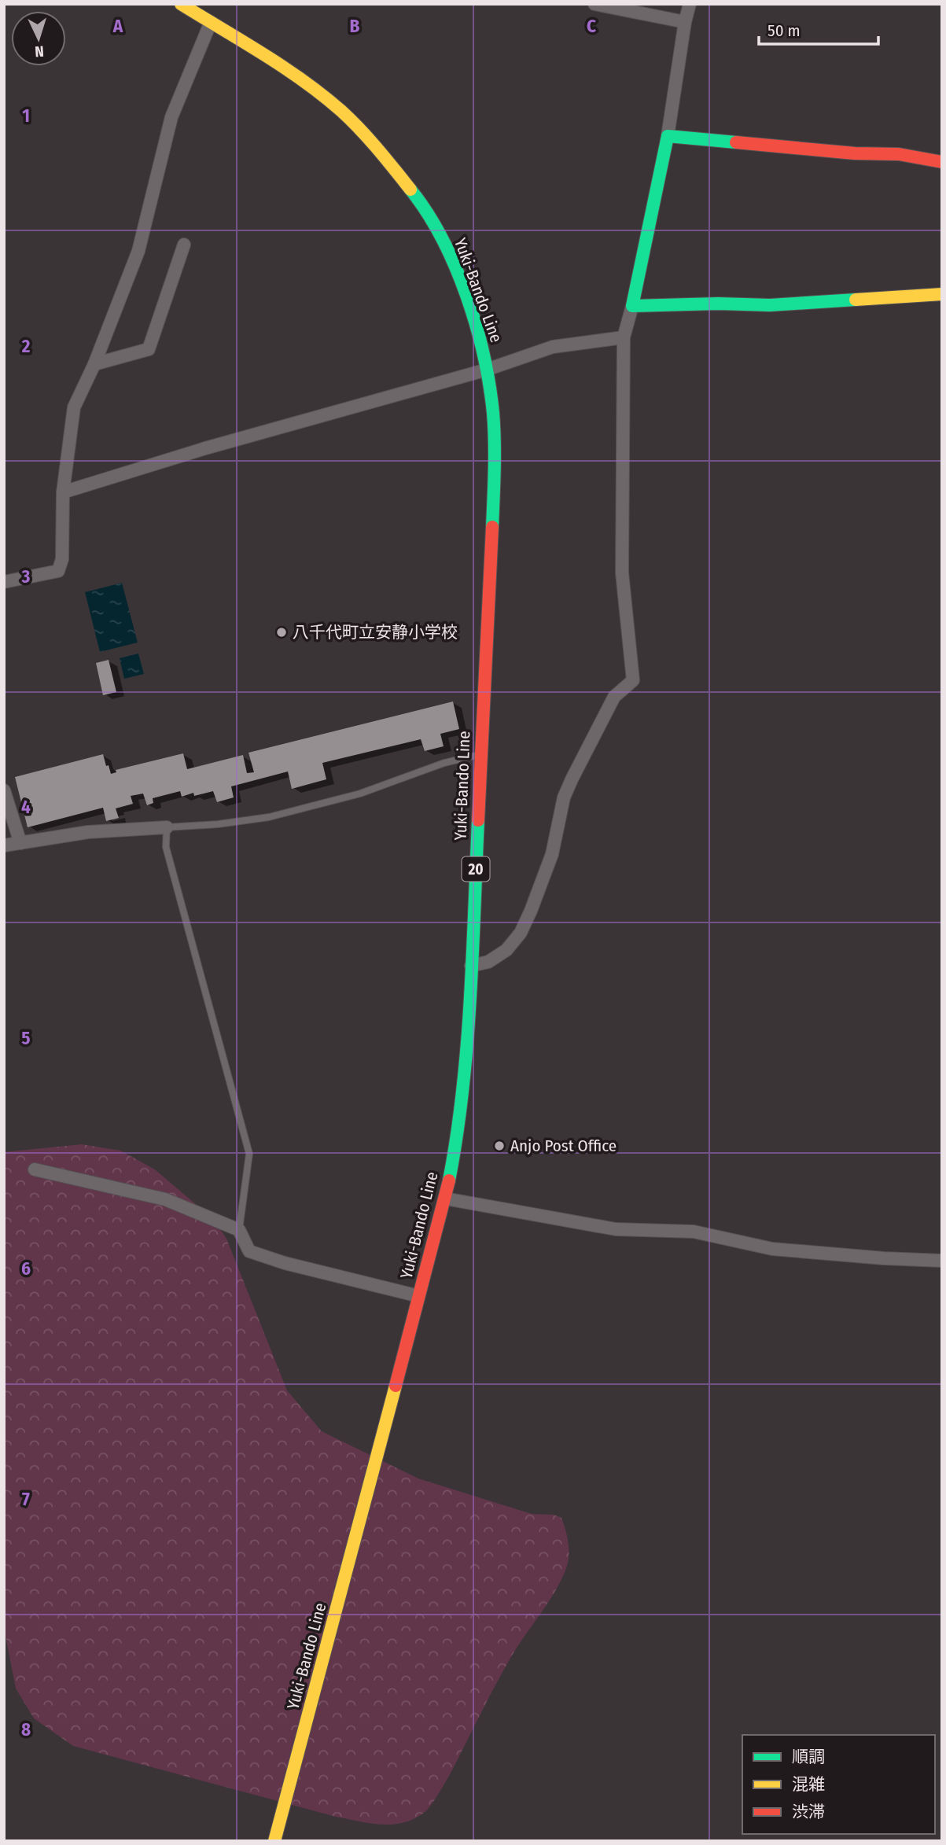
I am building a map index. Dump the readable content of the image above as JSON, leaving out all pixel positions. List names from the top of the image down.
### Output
{
  "streets": {
    "main road": ["Yuki-Bando Line", "20"]
  },
  "places": ["八千代町立安静小学校", "Anjo Post Office"],
  "legend": ["順調", "混雑", "渋滞"],
  "scale_bar": "50 m",
  "north": "bottom",
  "grid": {
    "columns": ["A", "B", "C"],
    "rows": [
      "1",
      "2",
      "3",
      "4",
      "5",
      "6",
      "7",
      "8"
    ]
  }
}
